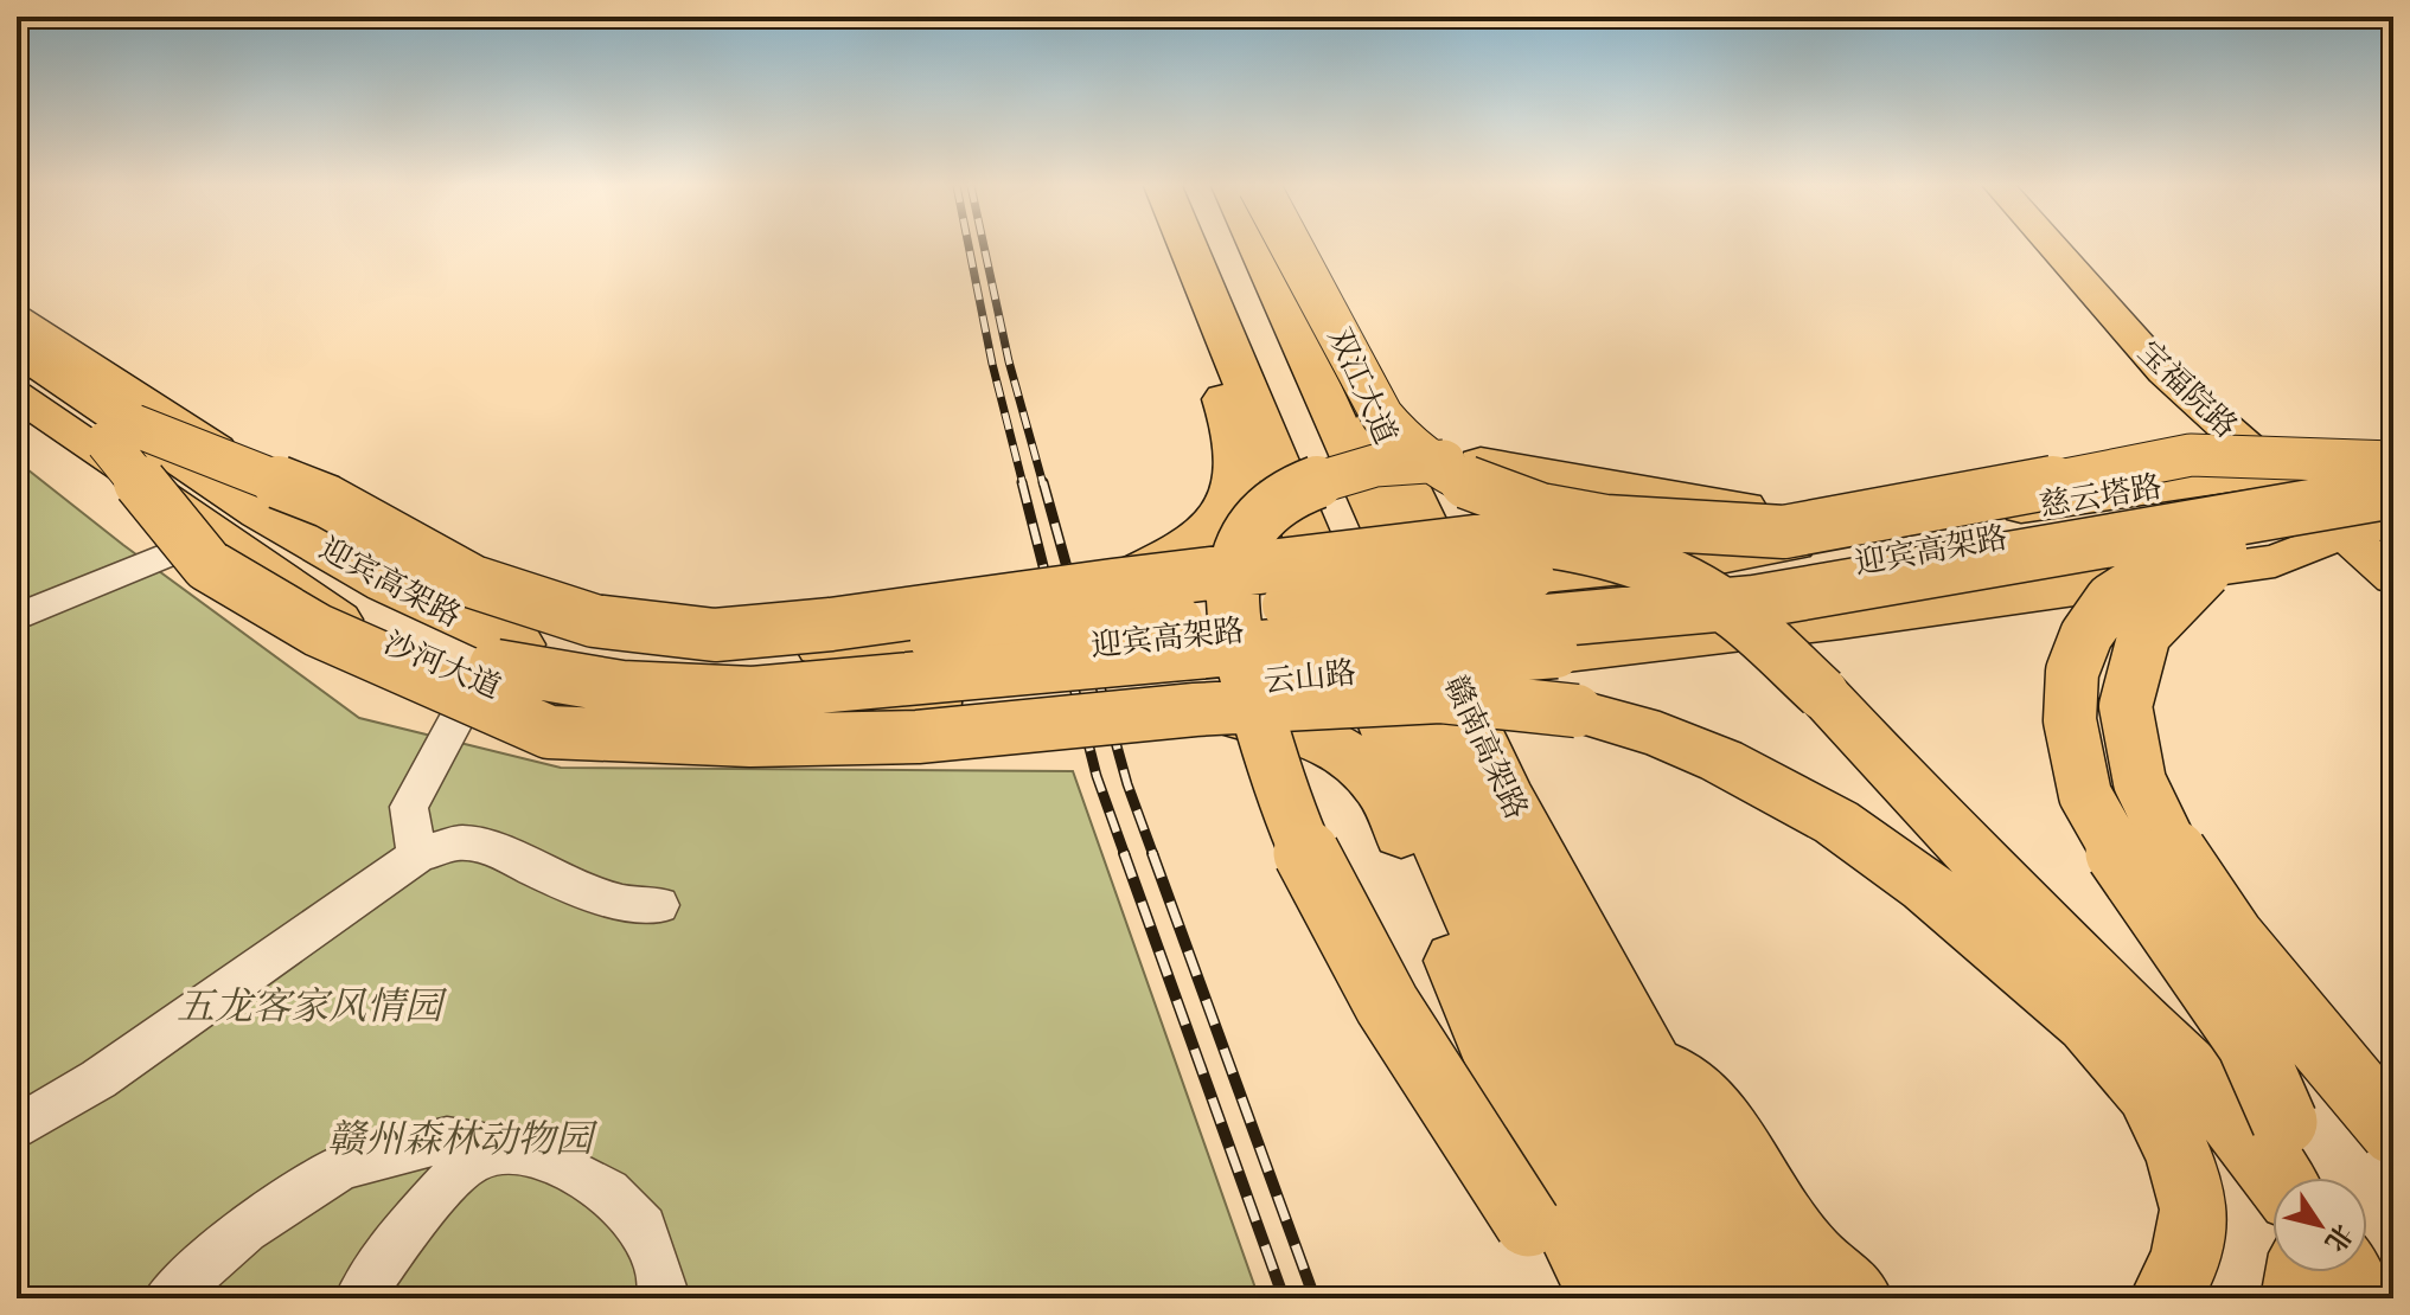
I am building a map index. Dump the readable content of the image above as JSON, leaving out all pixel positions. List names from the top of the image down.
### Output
{
  "streets": {
    "highway": ["双江大道", "迎宾高架路", "赣南高架路"],
    "main road": [
      "宝福院路",
      "慈云塔路",
      "沙河大道",
      "云山路"
    ]
  },
  "crossings": [
    ["宝福院路", "慈云塔路"],
    ["宝福院路", "迎宾高架路"],
    ["沙河大道", "云山路"]
  ],
  "parks": ["五龙客家风情园", "赣州森林动物园"],
  "north": "bottom right"
}
